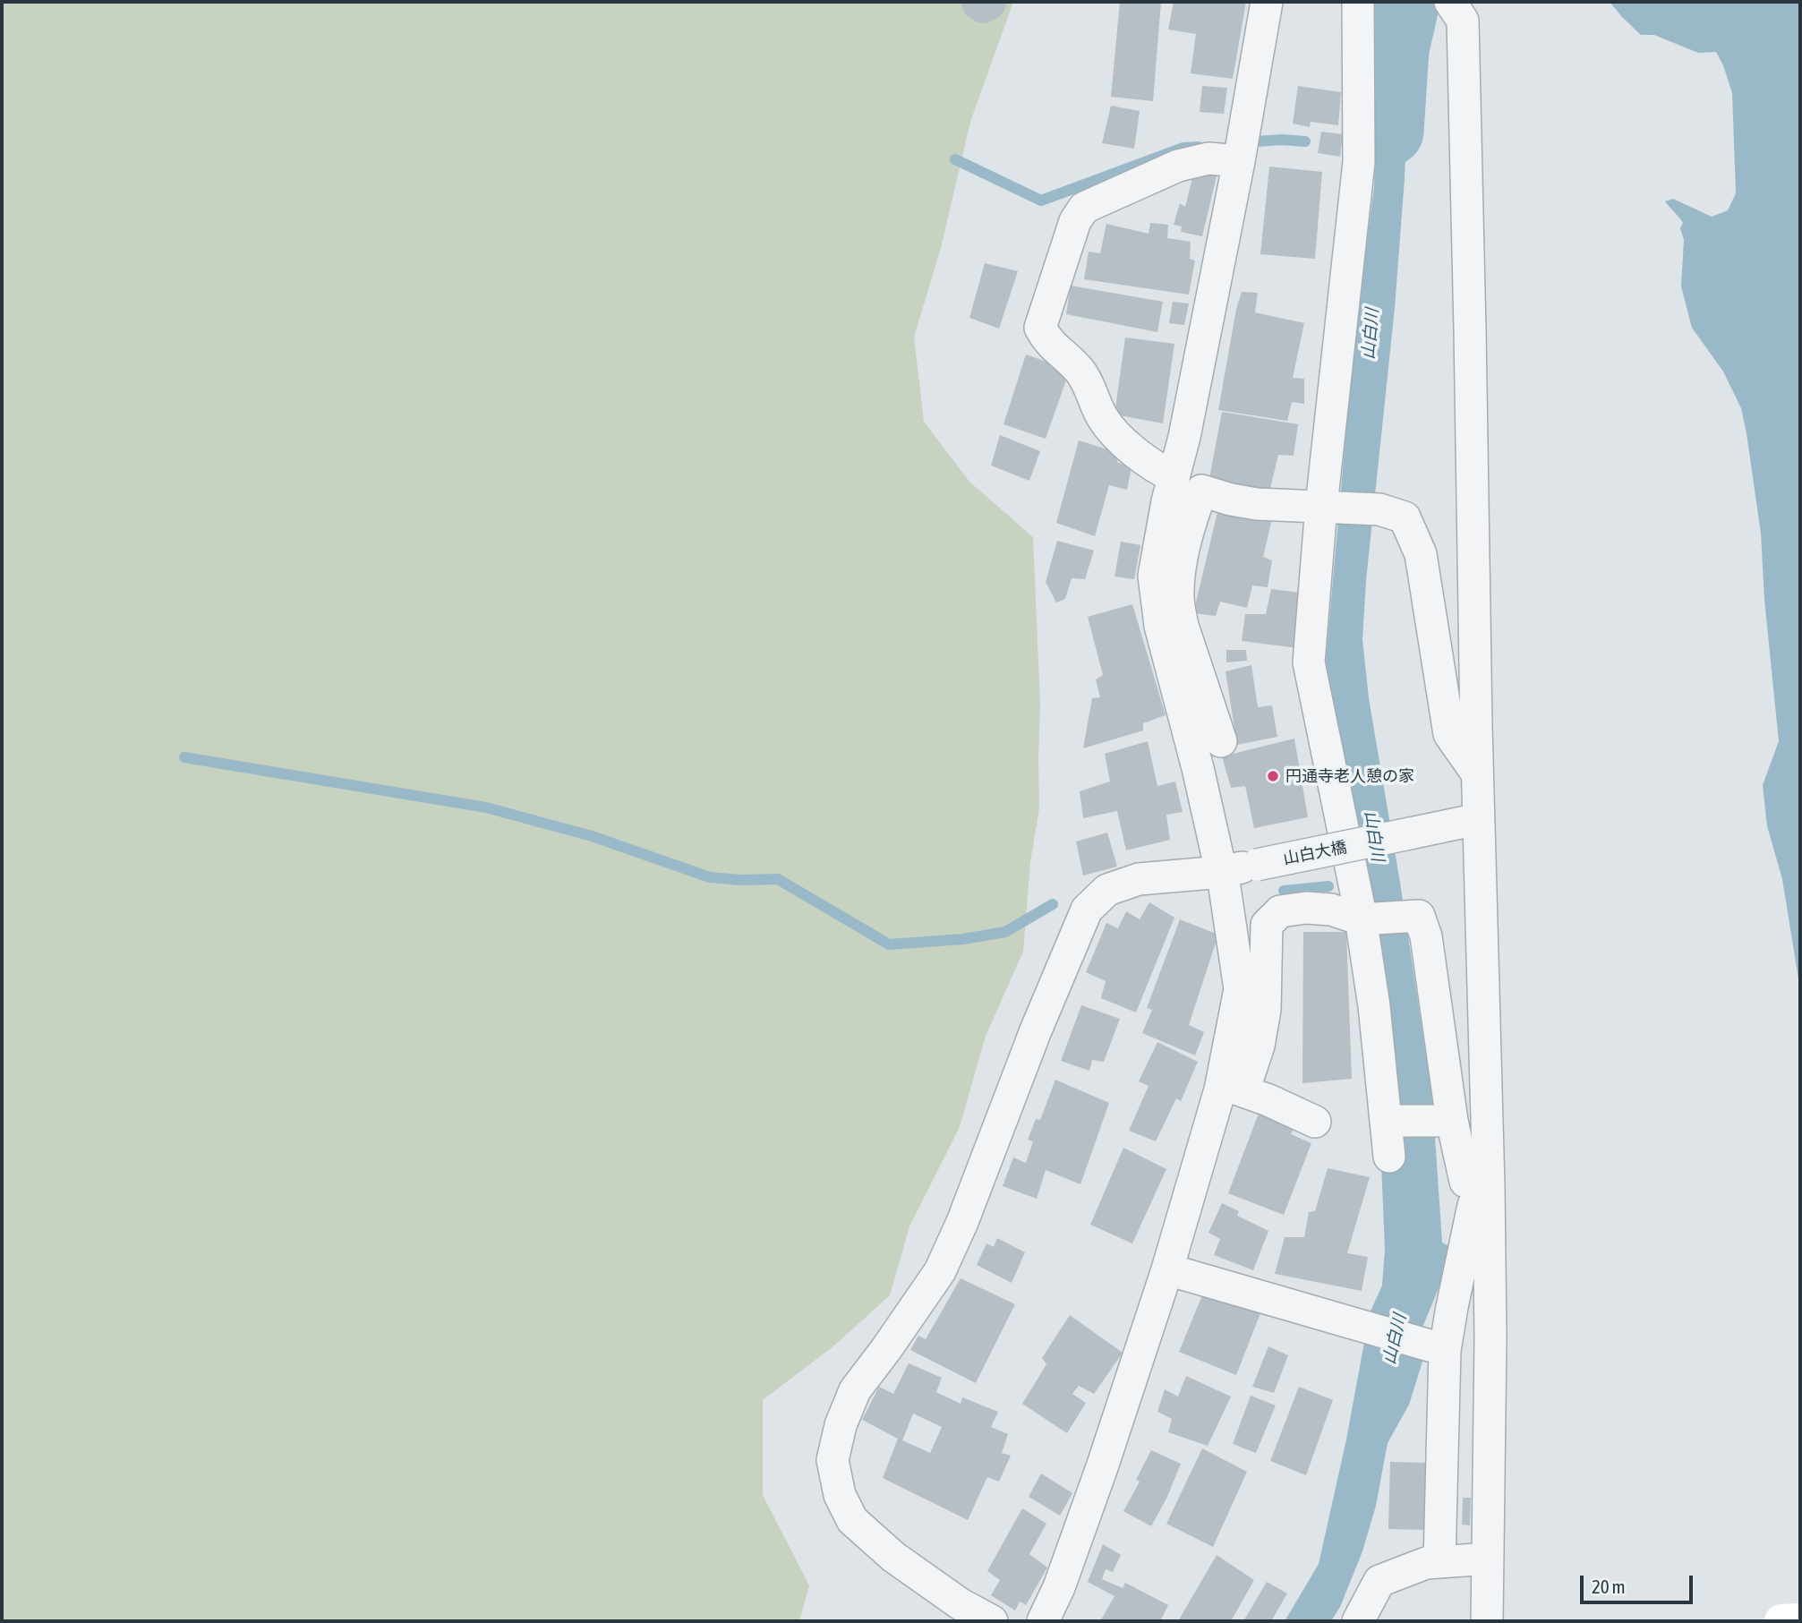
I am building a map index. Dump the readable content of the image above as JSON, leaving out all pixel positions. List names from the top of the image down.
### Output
{
  "streets": {
    "street": ["山白大橋"]
  },
  "water": ["山白川"],
  "places": ["円通寺老人憩の家"],
  "scale_bar": "20 m"
}
